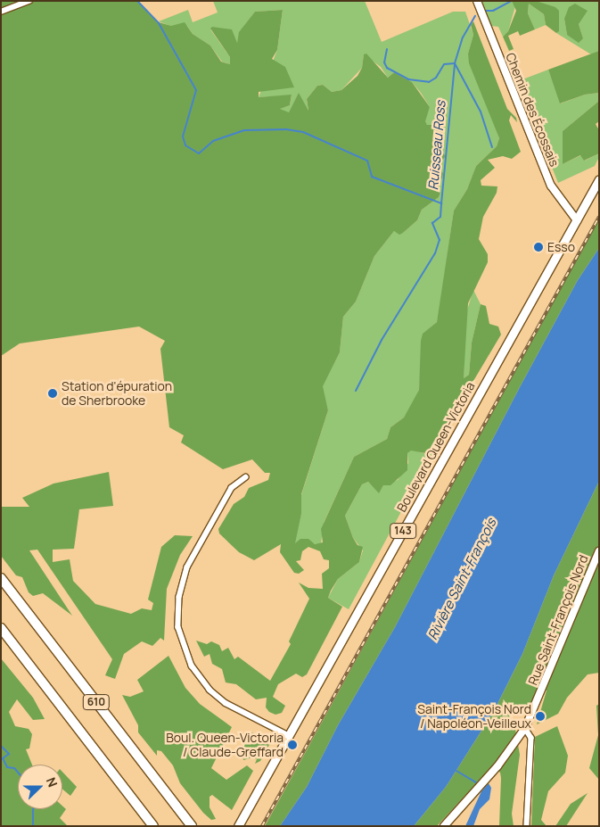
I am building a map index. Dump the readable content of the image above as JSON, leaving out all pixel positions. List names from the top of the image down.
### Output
{
  "streets": {
    "highway": ["610"],
    "main road": ["Boulevard Queen-Victoria", "143"],
    "street": ["Chemin des Écossais", "Rue Saint-François Nord"]
  },
  "crossings": [
    ["Chemin des Écossais", "Boulevard Queen-Victoria"],
    ["Chemin des Écossais", "143"],
    ["Boulevard Queen-Victoria", "143"]
  ],
  "water": ["Ruisseau Ross", "Rivière Saint-François"],
  "places": [
    "Esso",
    "Station d'épuration de Sherbrooke",
    "Saint-François Nord / Napoléon-Veilleux",
    "Boul. Queen-Victoria / Claude-Greffard"
  ],
  "north": "right"
}
